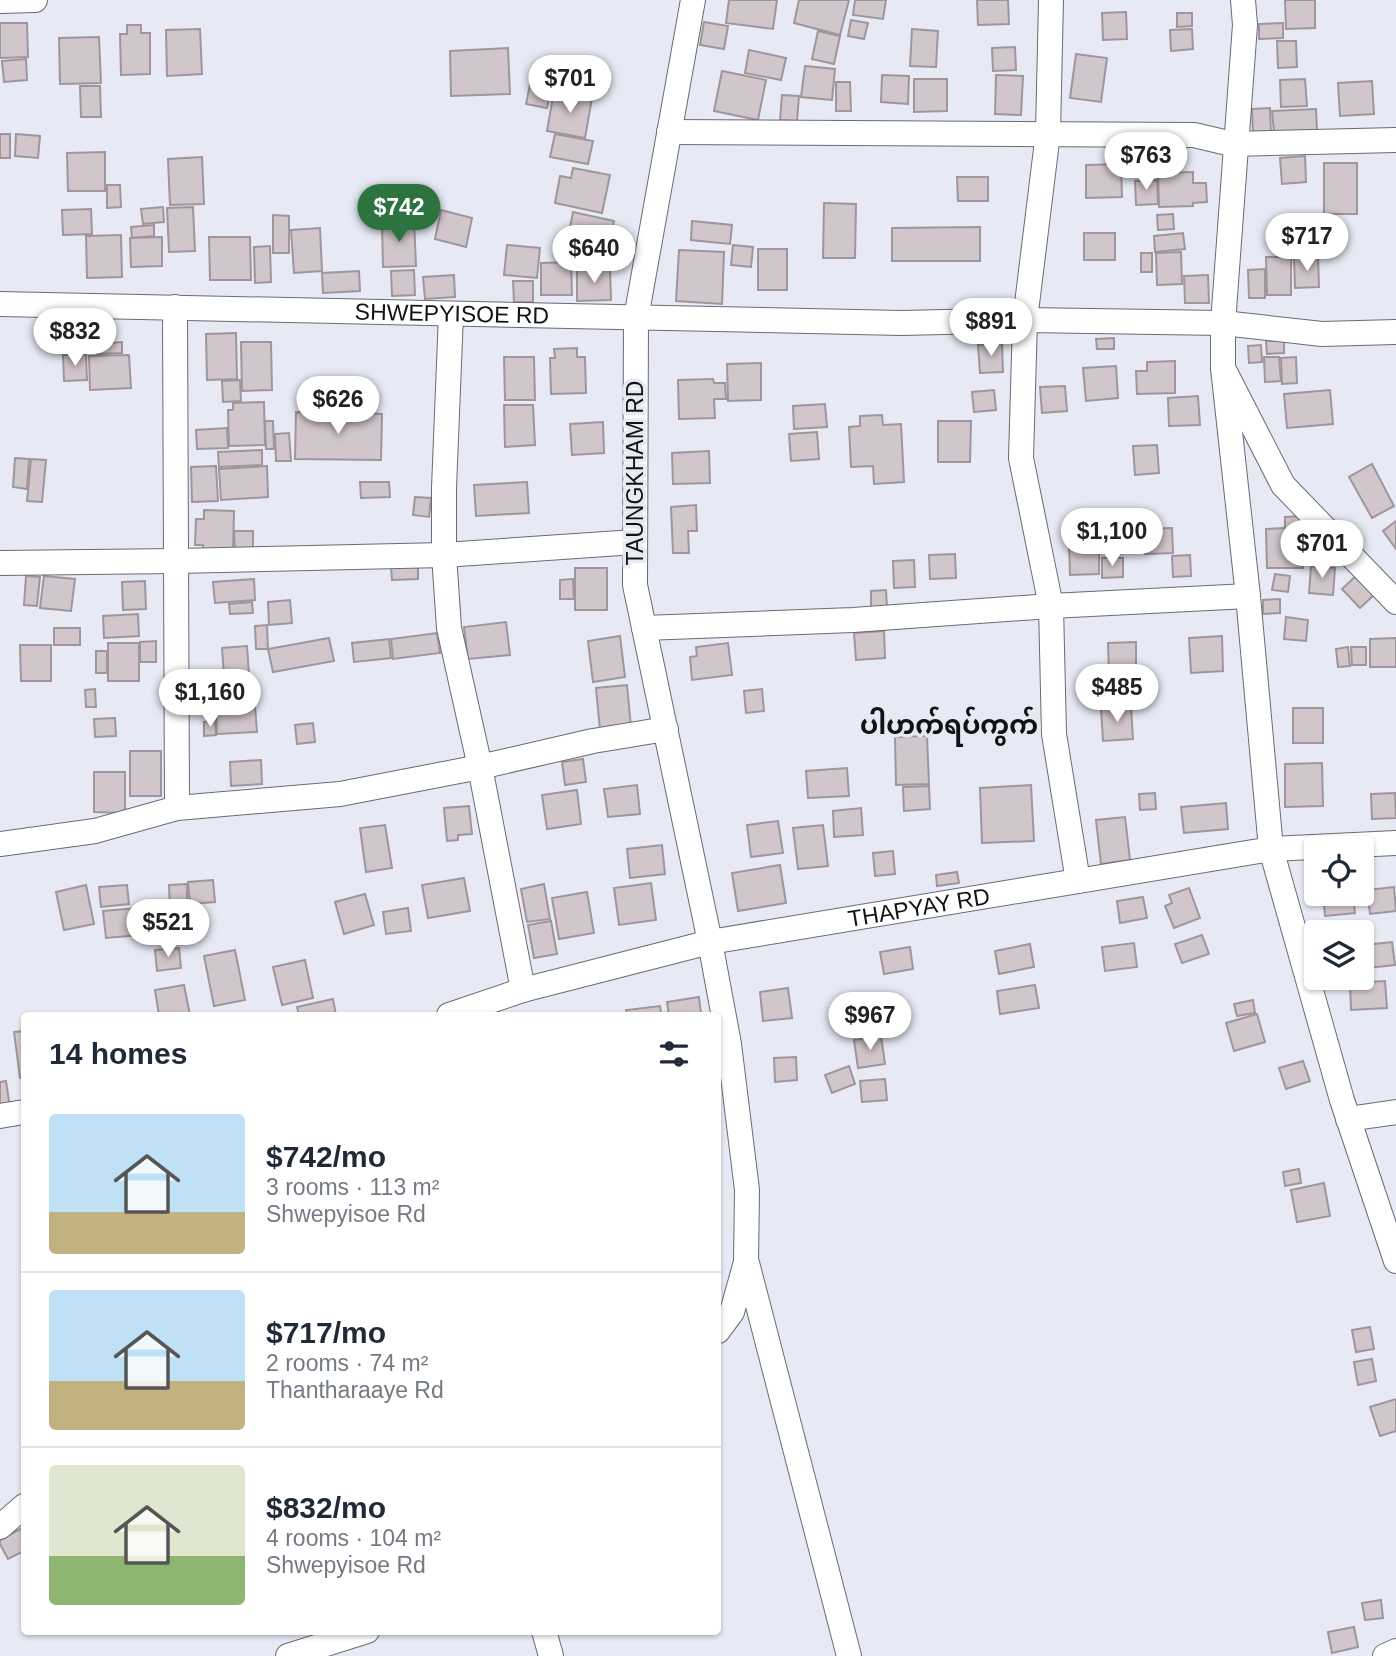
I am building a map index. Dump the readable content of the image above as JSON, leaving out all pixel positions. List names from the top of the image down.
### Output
{
  "streets": {
    "street": ["SHWEPYISOE RD", "TAUNGKHAM RD", "THAPYAY RD"]
  },
  "crossings": [
    ["SHWEPYISOE RD", "TAUNGKHAM RD"],
    ["TAUNGKHAM RD", "THAPYAY RD"]
  ],
  "districts": ["ပါဟက်ရပ်ကွက်"],
  "page": {
    "price": [
      "$701",
      "$763",
      "$742",
      "$717",
      "$640",
      "$891",
      "$832",
      "$626",
      "$1,100",
      "$701",
      "$485",
      "$1,160",
      "$521",
      "$967"
    ],
    "heading": "14 homes",
    "list": [
      {
        "name": "$742/mo",
        "note": "3 rooms · 113 m² · Shwepyisoe Rd"
      },
      {
        "name": "$717/mo",
        "note": "2 rooms · 74 m² · Thantharaaye Rd"
      },
      {
        "name": "$832/mo",
        "note": "4 rooms · 104 m² · Shwepyisoe Rd"
      }
    ]
  }
}
